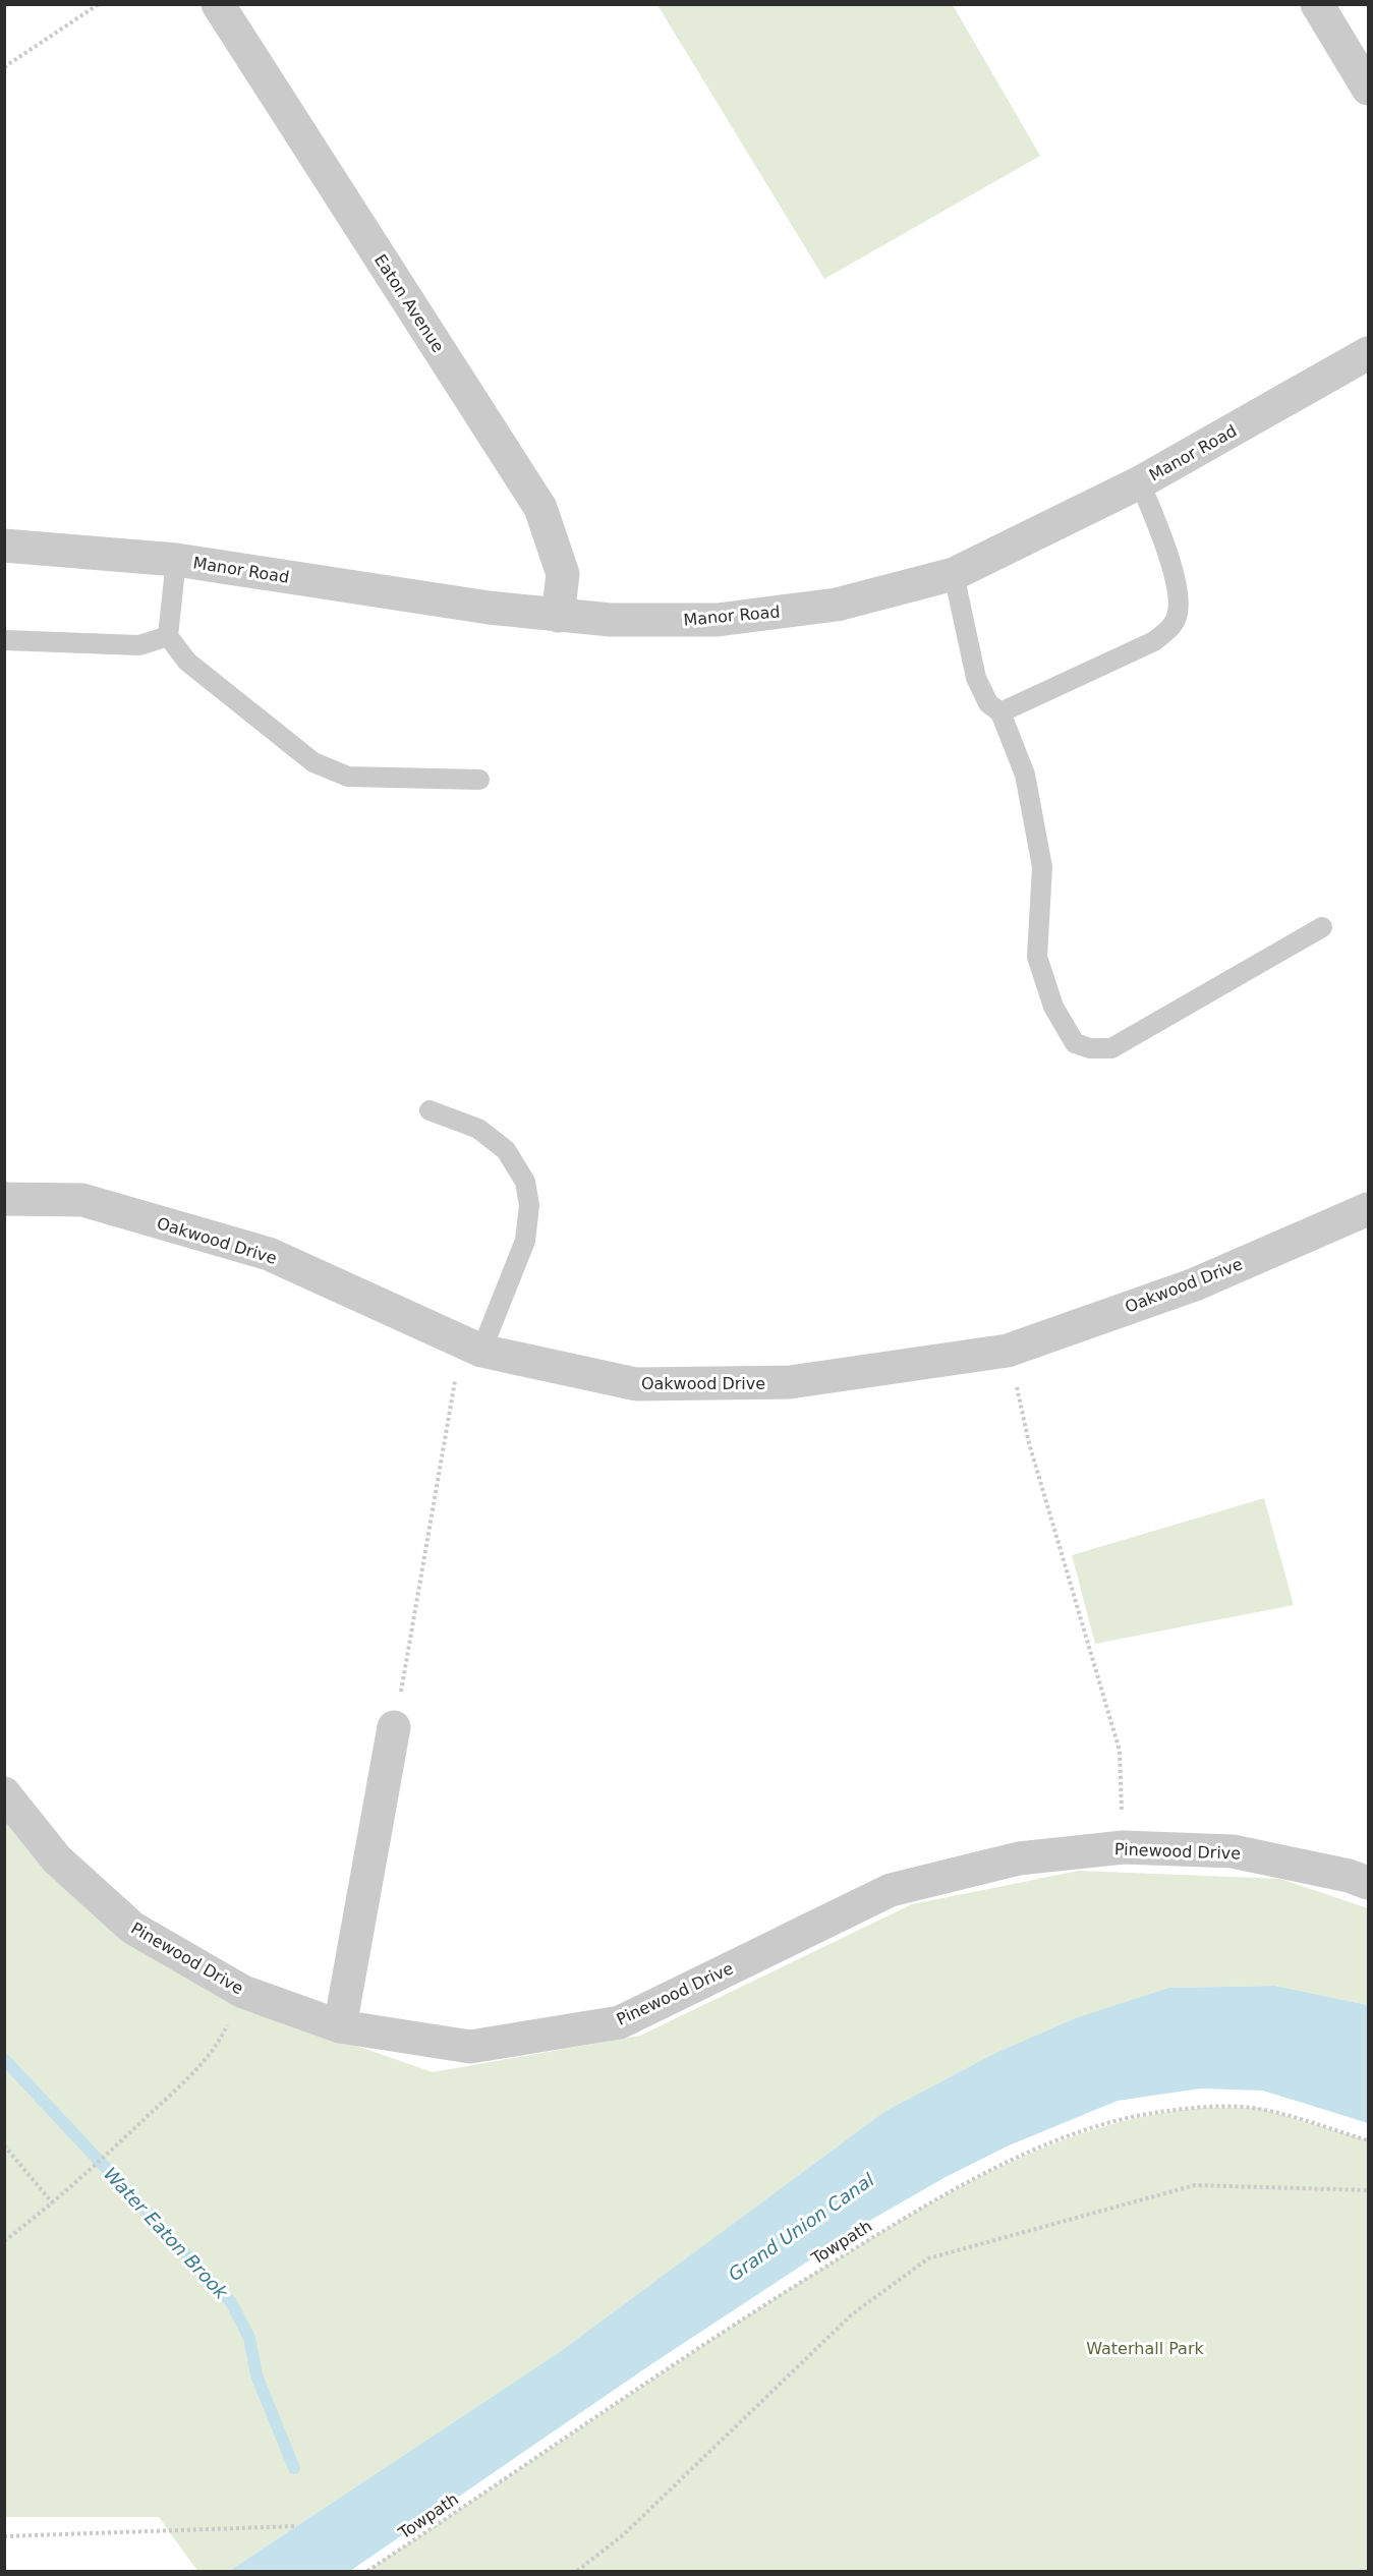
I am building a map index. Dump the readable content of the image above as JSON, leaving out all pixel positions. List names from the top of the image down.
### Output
{
  "streets": {
    "street": [
      "Eaton Avenue",
      "Manor Road",
      "Oakwood Drive",
      "Pinewood Drive"
    ],
    "path": ["Towpath"]
  },
  "crossings": [
    ["Eaton Avenue", "Manor Road"]
  ],
  "water": ["Grand Union Canal", "Water Eaton Brook"],
  "parks": ["Waterhall Park"]
}
